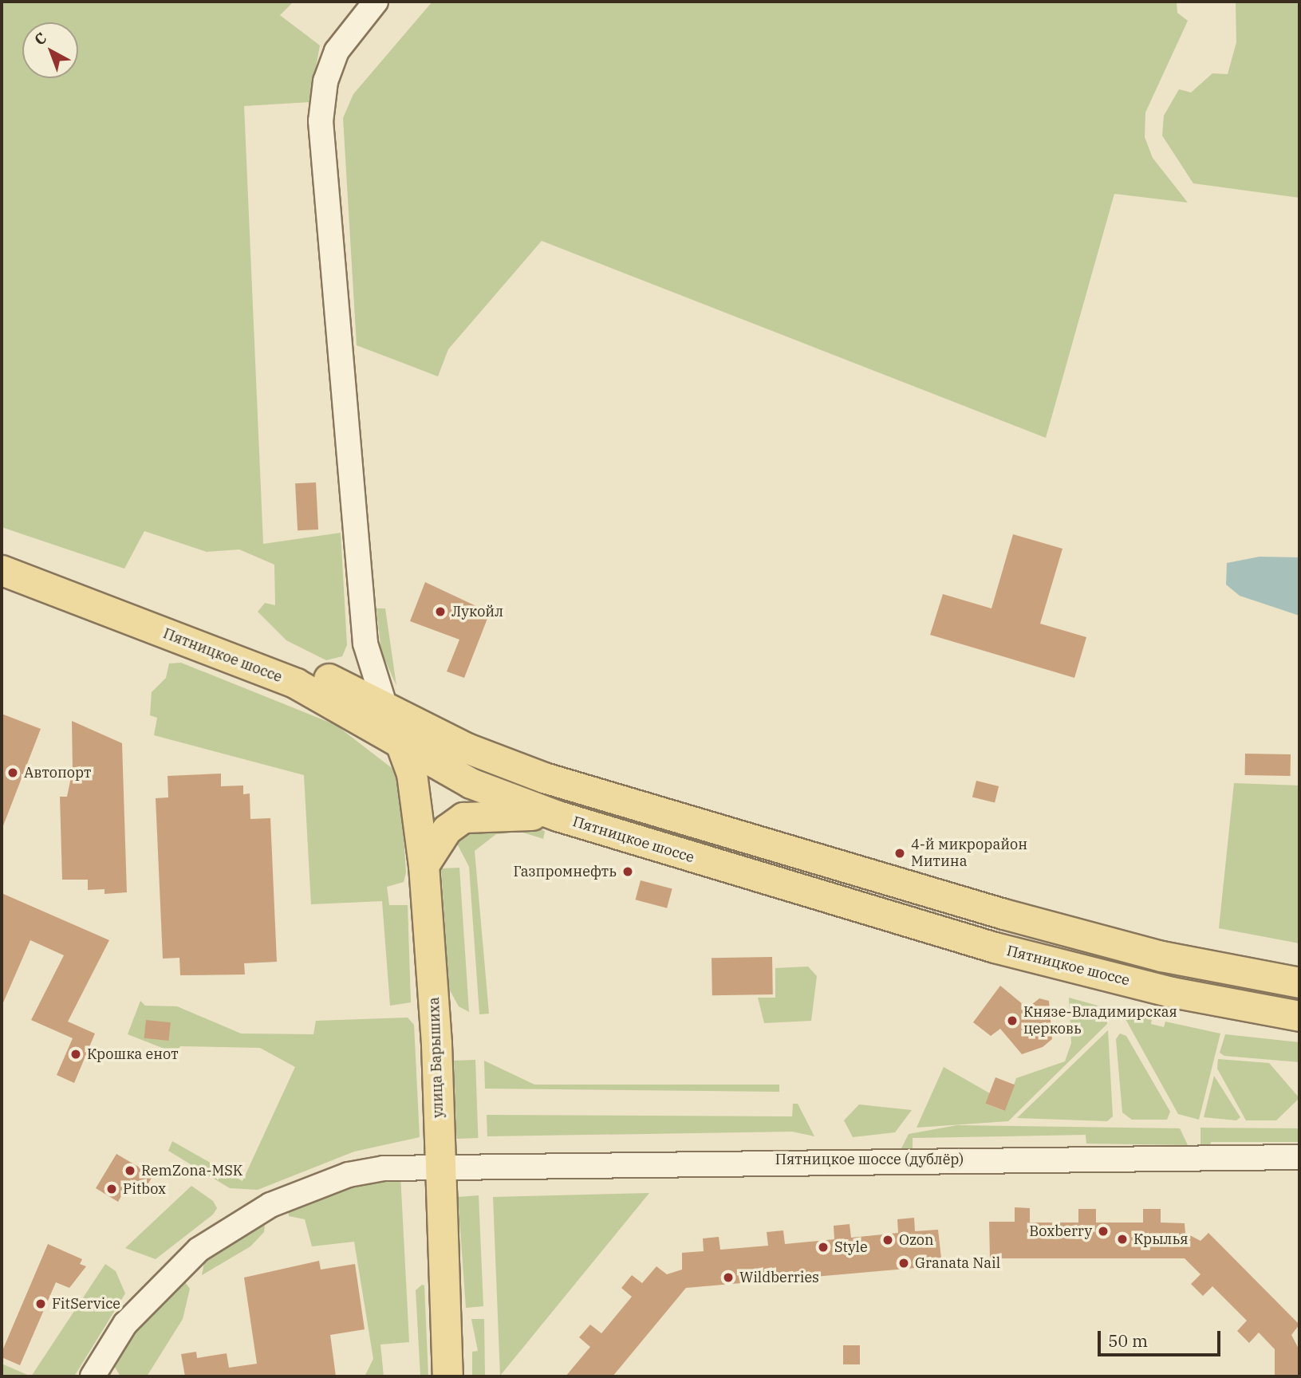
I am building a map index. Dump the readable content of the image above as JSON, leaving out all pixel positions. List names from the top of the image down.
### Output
{
  "streets": {
    "main road": ["Пятницкое шоссе", "улица Барышиха"],
    "street": ["Пятницкое шоссе (дублёр)"]
  },
  "crossings": [
    ["Пятницкое шоссе", "улица Барышиха"],
    ["улица Барышиха", "Пятницкое шоссе (дублёр)"]
  ],
  "places": [
    "Лукойл",
    "Автопорт",
    "4-й микрорайон Митина",
    "Газпромнефть",
    "Князе-Владимирская церковь",
    "Крошка енот",
    "RemZona-MSK",
    "Pitbox",
    "Boxberry",
    "Крылья",
    "Ozon",
    "Style",
    "Granata Nail",
    "Wildberries",
    "FitService"
  ],
  "scale_bar": "50 m",
  "north": "top left"
}
